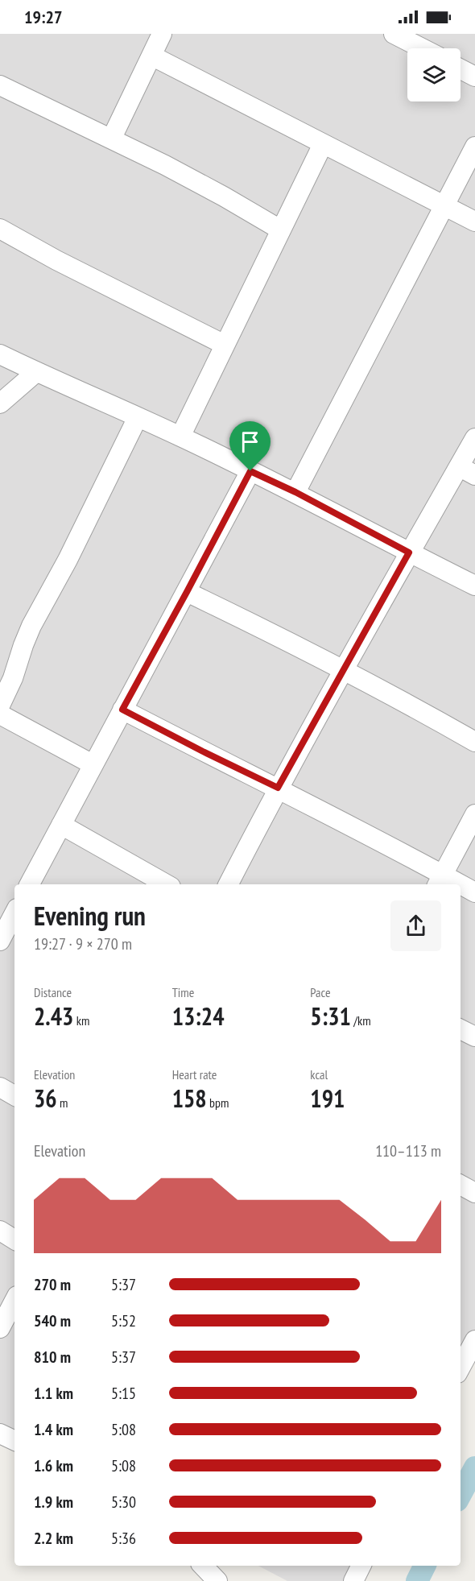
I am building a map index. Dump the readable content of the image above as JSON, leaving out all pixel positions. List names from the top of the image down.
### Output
{
  "page": {
    "status": "19:27",
    "heading": ["Evening run", "19:27 · 9 × 270 m"],
    "stats": [
      ["Distance", "2.43 km"],
      ["Time", "13:24"],
      ["Pace", "5:31 /km"],
      ["Elevation", "36 m"],
      ["Heart rate", "158 bpm"],
      ["kcal", "191"]
    ],
    "chart": ["Elevation", "110–113 m"],
    "list": [
      {
        "name": "270 m",
        "note": "5:37"
      },
      {
        "name": "540 m",
        "note": "5:52"
      },
      {
        "name": "810 m",
        "note": "5:37"
      },
      {
        "name": "1.1 km",
        "note": "5:15"
      },
      {
        "name": "1.4 km",
        "note": "5:08"
      },
      {
        "name": "1.6 km",
        "note": "5:08"
      },
      {
        "name": "1.9 km",
        "note": "5:30"
      },
      {
        "name": "2.2 km",
        "note": "5:36"
      }
    ]
  }
}
